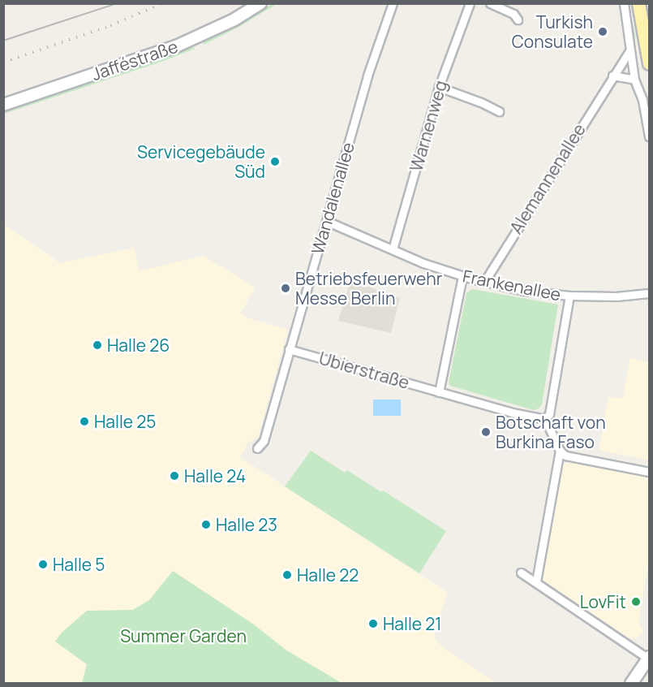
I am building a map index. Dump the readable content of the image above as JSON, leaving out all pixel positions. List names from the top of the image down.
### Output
{
  "streets": {
    "main road": ["Jafféstraße"],
    "street": [
      "Warnenweg",
      "Alemannenallee",
      "Wandalenallee",
      "Frankenallee",
      "Ubierstraße"
    ]
  },
  "crossings": [
    ["Warnenweg", "Frankenallee"],
    ["Alemannenallee", "Frankenallee"],
    ["Wandalenallee", "Frankenallee"],
    ["Wandalenallee", "Ubierstraße"]
  ],
  "parks": ["Summer Garden"],
  "places": [
    "Turkish Consulate",
    "Servicegebäude Süd",
    "Betriebsfeuerwehr Messe Berlin",
    "Halle 26",
    "Halle 25",
    "Botschaft von Burkina Faso",
    "Halle 24",
    "Halle 23",
    "Halle 5",
    "Halle 22",
    "LovFit",
    "Halle 21"
  ]
}
